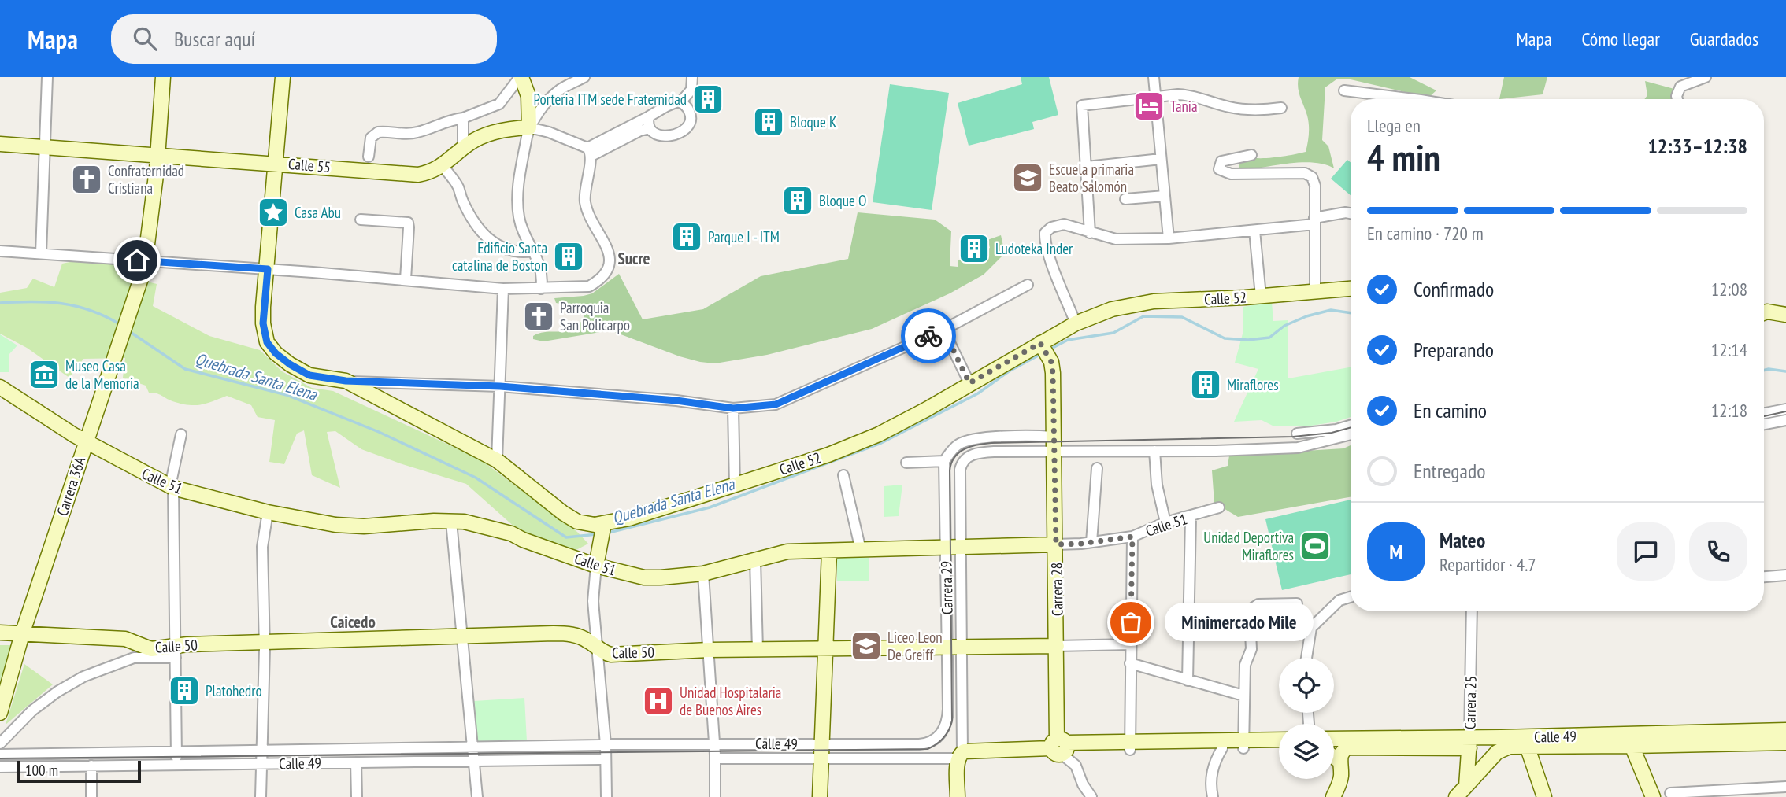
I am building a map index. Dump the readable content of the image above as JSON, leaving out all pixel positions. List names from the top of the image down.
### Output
{
  "streets": {
    "street": [
      "Calle 55",
      "Calle 52",
      "Calle 51",
      "Carrera 36A",
      "Carrera 29",
      "Carrera 28",
      "Calle 50",
      "Carrera 25",
      "Calle 49"
    ]
  },
  "crossings": [
    ["Calle 55", "Carrera 36A"],
    ["Calle 52", "Carrera 28"],
    ["Calle 51", "Carrera 36A"],
    ["Calle 51", "Carrera 29"],
    ["Calle 51", "Carrera 28"],
    ["Carrera 36A", "Calle 50"],
    ["Carrera 29", "Carrera 28"],
    ["Carrera 29", "Calle 50"],
    ["Carrera 29", "Calle 49"],
    ["Carrera 28", "Calle 50"],
    ["Carrera 28", "Calle 49"],
    ["Carrera 25", "Calle 49"]
  ],
  "districts": ["Sucre", "Caicedo"],
  "water": ["Quebrada Santa Elena"],
  "places": {
    "building": [
      "Porteria ITM sede Fraternidad",
      "Bloque K",
      "Bloque O",
      "Parque I - ITM",
      "Ludoteka Inder",
      "Edificio Santa catalina de Boston",
      "Miraflores",
      "Platohedro"
    ],
    "hotel": ["Tania"],
    "school or university": ["Escuela primaria Beato Salomón", "Liceo Leon De Greiff"],
    "church": ["Confraternidad Cristiana", "Parroquia San Policarpo"],
    "place": ["Casa Abu"],
    "museum": ["Museo Casa de la Memoria"],
    "sports": ["Unidad Deportiva Miraflores"],
    "other": ["Minimercado Mile"],
    "hospital": ["Unidad Hospitalaria de Buenos Aires"]
  },
  "scale_bar": "100 m",
  "page": {
    "header": "Mapa",
    "search": "Buscar aquí",
    "nav": ["Mapa", "Cómo llegar", "Guardados"],
    "heading": ["4 min", "Llega en", "12:33–12:38"],
    "panel": ["Mateo", "Repartidor · 4.7"],
    "bar": "En camino · 720 m",
    "list": [
      ["Confirmado", "12:08"],
      ["Preparando", "12:14"],
      ["En camino", "12:18"],
      "Entregado"
    ],
    "round": "M",
    "bubble": "Minimercado Mile",
    "scale": "100 m"
  }
}
